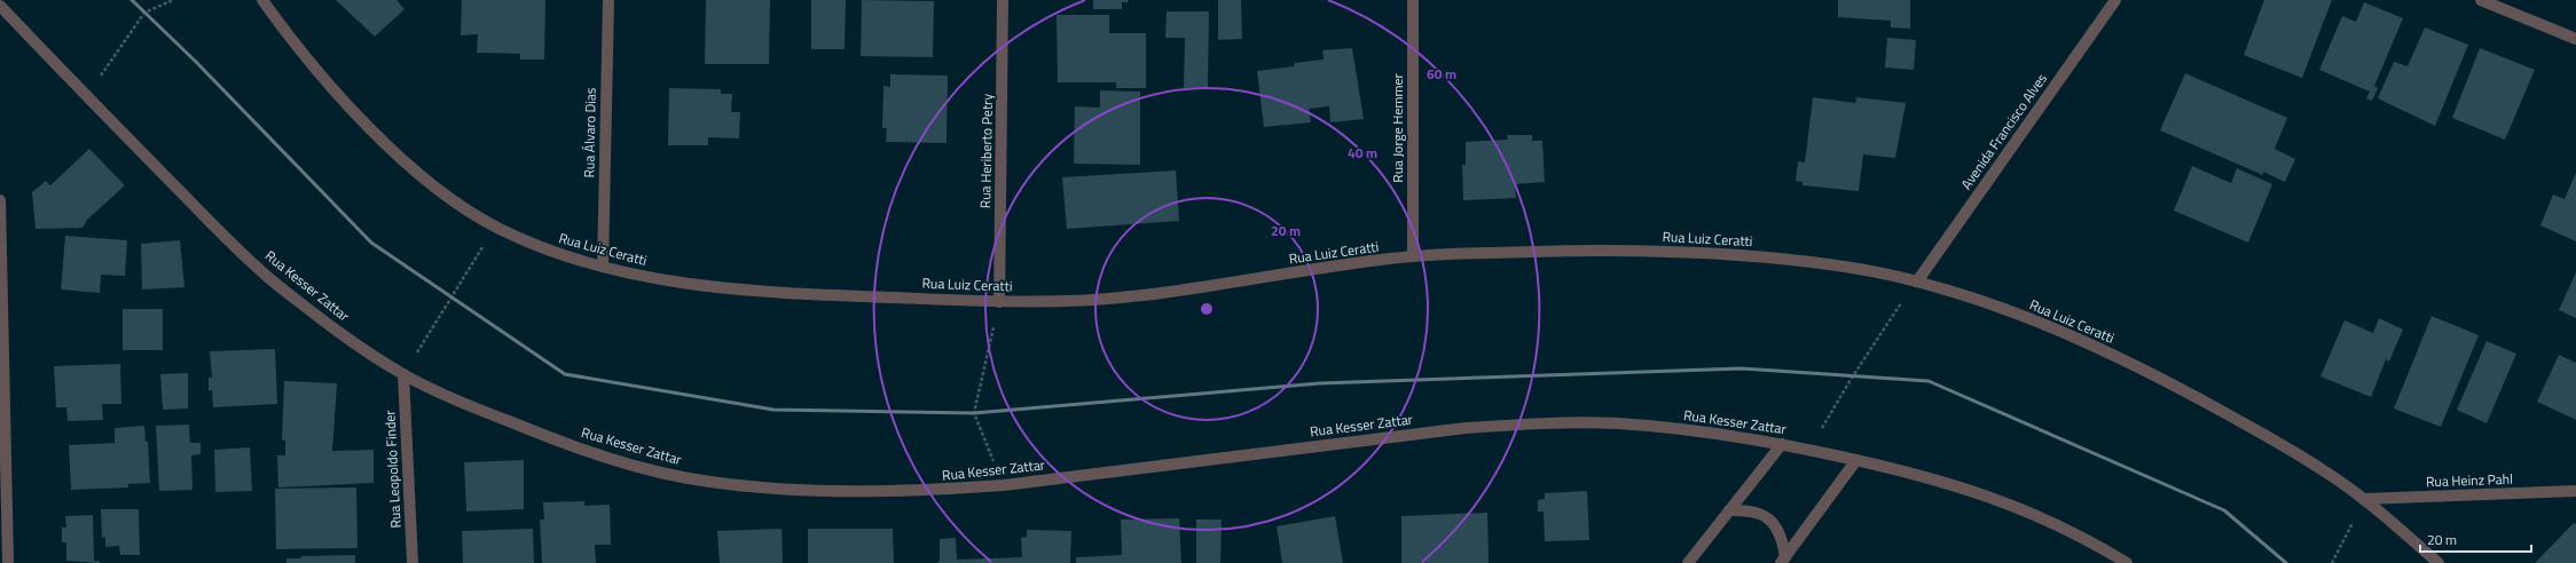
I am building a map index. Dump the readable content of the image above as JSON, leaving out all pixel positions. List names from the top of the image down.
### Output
{
  "streets": {
    "street": [
      "Rua Jorge Hemmer",
      "Avenida Francisco Alves",
      "Rua Álvaro Dias",
      "Rua Heriberto Petry",
      "Rua Luiz Ceratti",
      "Rua Kesser Zattar",
      "Rua Leopoldo Finder",
      "Rua Heinz Pahl"
    ]
  },
  "crossings": [
    ["Rua Jorge Hemmer", "Rua Luiz Ceratti"],
    ["Avenida Francisco Alves", "Rua Luiz Ceratti"],
    ["Rua Álvaro Dias", "Rua Luiz Ceratti"],
    ["Rua Heriberto Petry", "Rua Luiz Ceratti"],
    ["Rua Luiz Ceratti", "Rua Heinz Pahl"],
    ["Rua Kesser Zattar", "Rua Leopoldo Finder"]
  ],
  "scale_bar": "20 m",
  "rings": ["60 m", "40 m", "20 m"]
}
